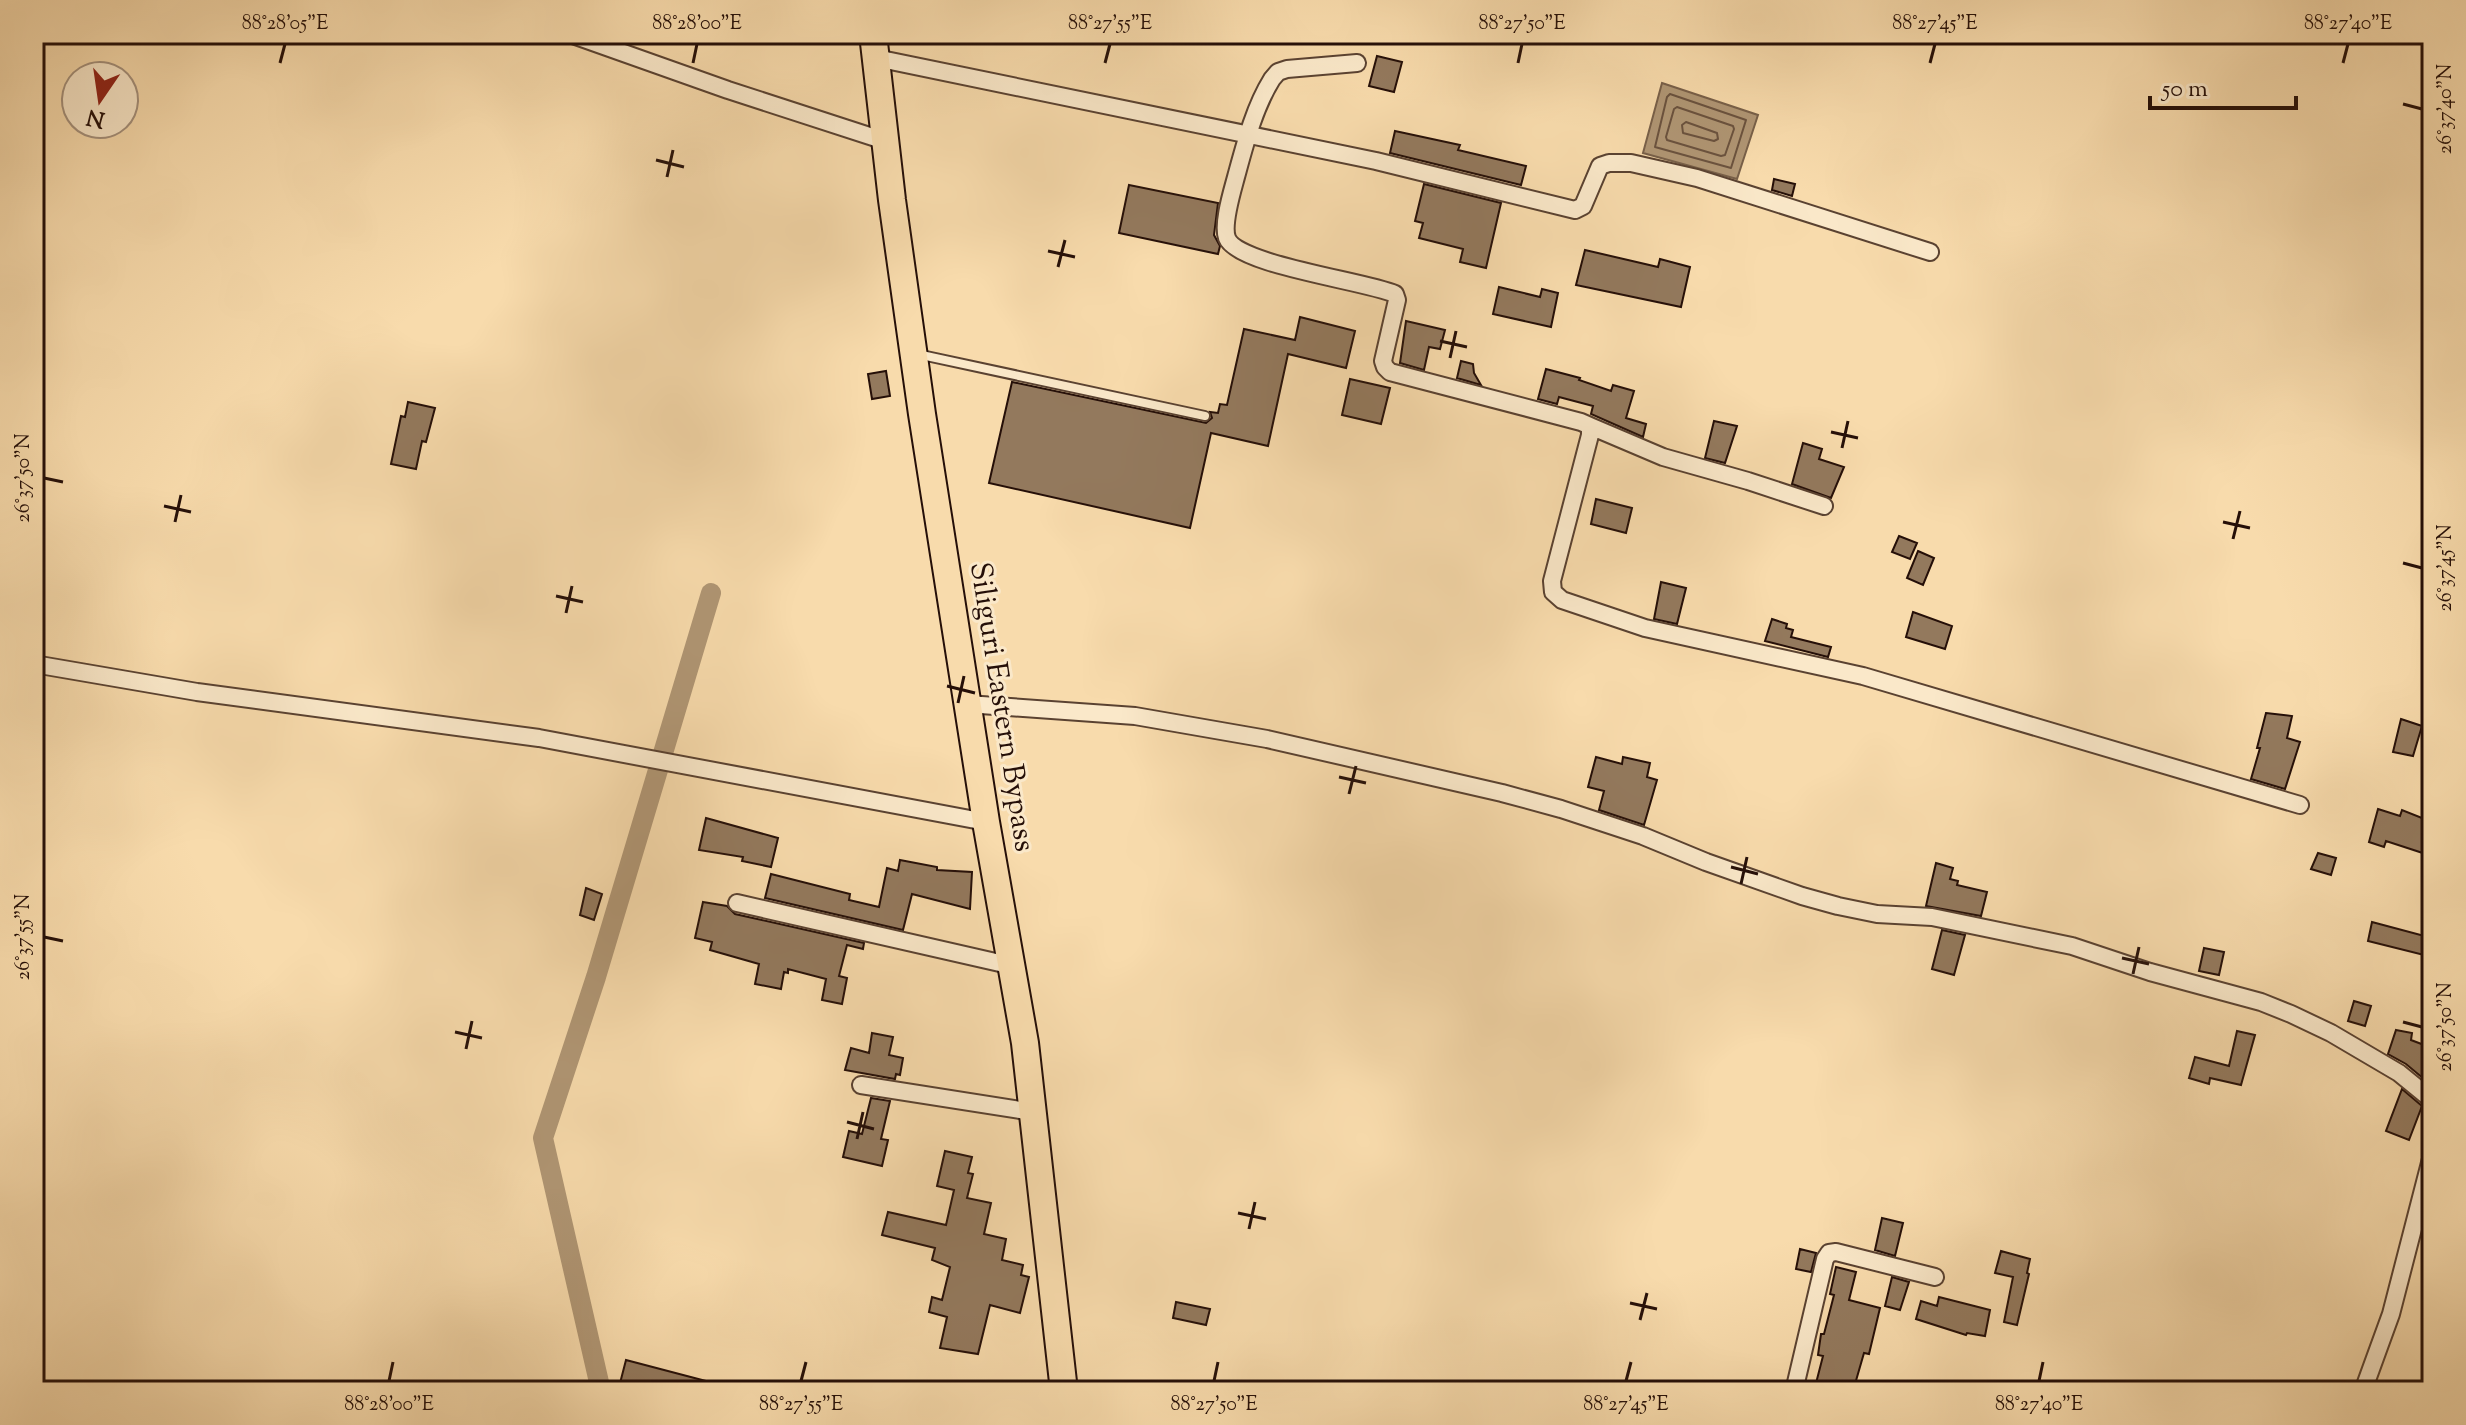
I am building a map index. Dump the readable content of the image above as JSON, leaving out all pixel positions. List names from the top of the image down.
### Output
{
  "streets": {
    "main road": ["Siliguri Eastern Bypass"]
  },
  "scale_bar": "50 m",
  "north": "bottom",
  "coordinates": [
    "88°28'05\"E",
    "88°28'00\"E",
    "88°27'55\"E",
    "88°27'50\"E",
    "88°27'45\"E",
    "88°27'40\"E",
    "26°37'40\"N",
    "26°37'50\"N",
    "26°37'45\"N",
    "26°37'55\"N"
  ]
}
